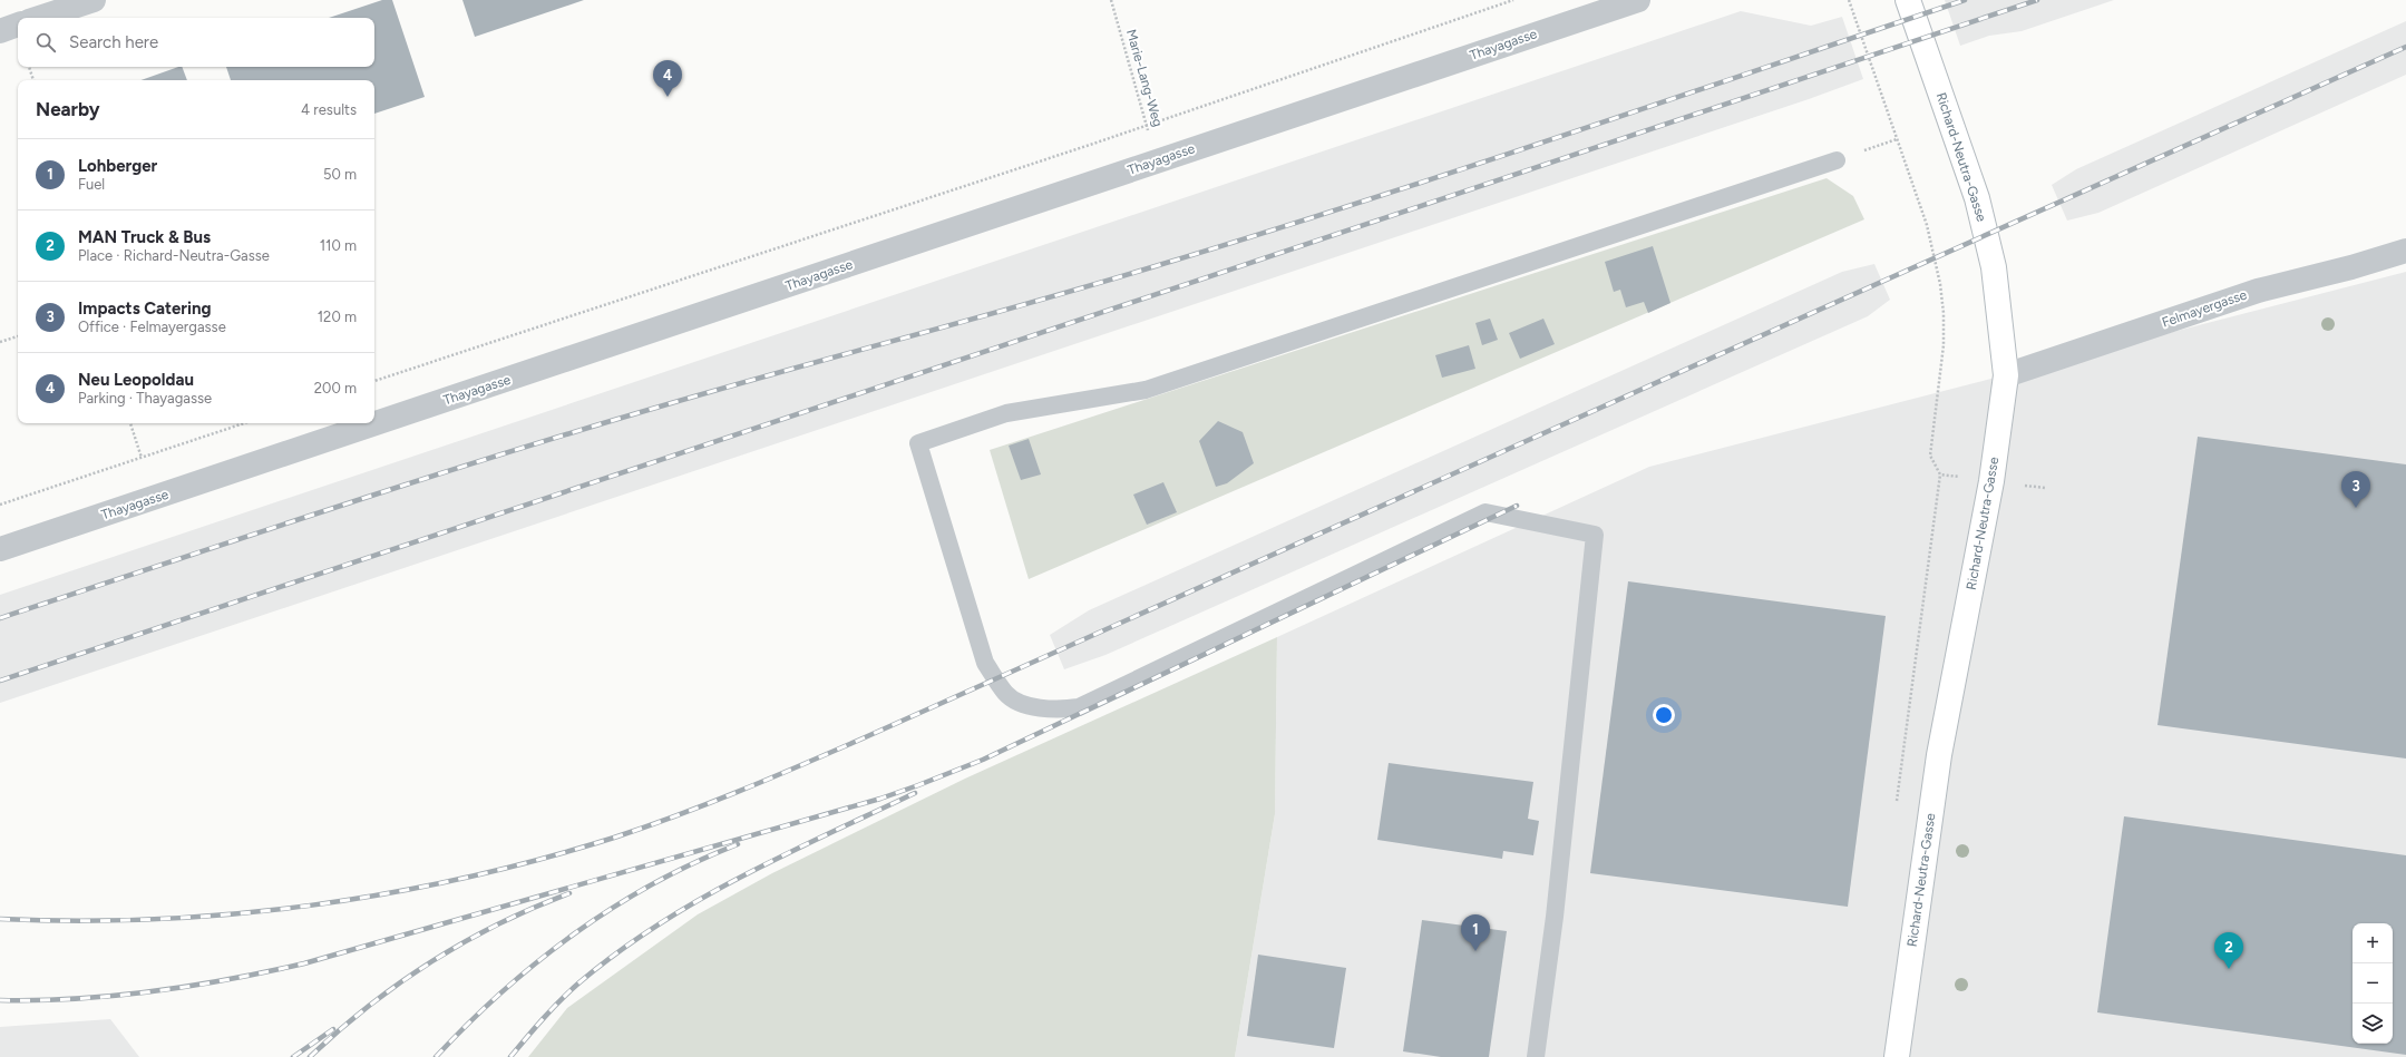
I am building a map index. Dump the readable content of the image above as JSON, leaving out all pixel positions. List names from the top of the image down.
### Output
{
  "streets": {
    "street": ["Thayagasse", "Richard-Neutra-Gasse", "Felmayergasse"],
    "path": ["Marie-Lang-Weg"]
  },
  "crossings": [
    ["Thayagasse", "Marie-Lang-Weg"],
    ["Richard-Neutra-Gasse", "Felmayergasse"]
  ],
  "page": {
    "search": "Search here",
    "pins": [
      "4",
      "3",
      "1",
      "2"
    ],
    "heading": ["Nearby", "4 results"],
    "list": [
      {
        "mark": "1",
        "name": "Lohberger",
        "note": "Fuel",
        "value": "50 m"
      },
      {
        "mark": "2",
        "name": "MAN Truck & Bus",
        "note": "Place · Richard-Neutra-Gasse",
        "value": "110 m"
      },
      {
        "mark": "3",
        "name": "Impacts Catering",
        "note": "Office · Felmayergasse",
        "value": "120 m"
      },
      {
        "mark": "4",
        "name": "Neu Leopoldau",
        "note": "Parking · Thayagasse",
        "value": "200 m"
      }
    ],
    "map_buttons": ["+", "−"]
  }
}
